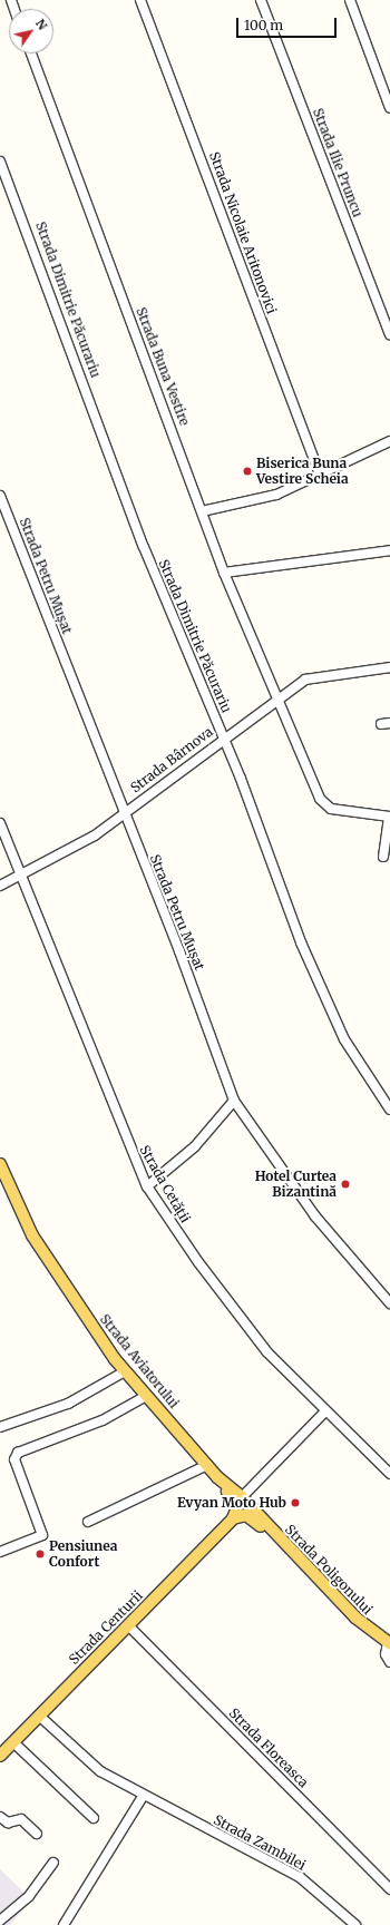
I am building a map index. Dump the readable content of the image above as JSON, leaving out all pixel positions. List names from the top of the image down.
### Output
{
  "streets": {
    "main road": ["Strada Aviatorului", "Strada Poligonului", "Strada Centurii"],
    "street": [
      "Strada Ilie Pruncu",
      "Strada Nicolaie Aritonovici",
      "Strada Dimitrie Păcurariu",
      "Strada Buna Vestire",
      "Strada Petru Mușat",
      "Strada Bârnova",
      "Strada Cetății",
      "Strada Floreasca",
      "Strada Zambilei"
    ]
  },
  "crossings": [
    ["Strada Dimitrie Păcurariu", "Strada Bârnova"],
    ["Strada Buna Vestire", "Strada Bârnova"],
    ["Strada Petru Mușat", "Strada Bârnova"],
    ["Strada Bârnova", "Strada Cetății"],
    ["Strada Aviatorului", "Strada Poligonului"],
    ["Strada Centurii", "Strada Floreasca"],
    ["Strada Centurii", "Strada Zambilei"]
  ],
  "places": [
    "Biserica Buna Vestire Scheia",
    "Hotel Curtea Bizantină",
    "Evyan Moto Hub",
    "Pensiunea Confort"
  ],
  "scale_bar": "100 m",
  "north": "top right"
}
